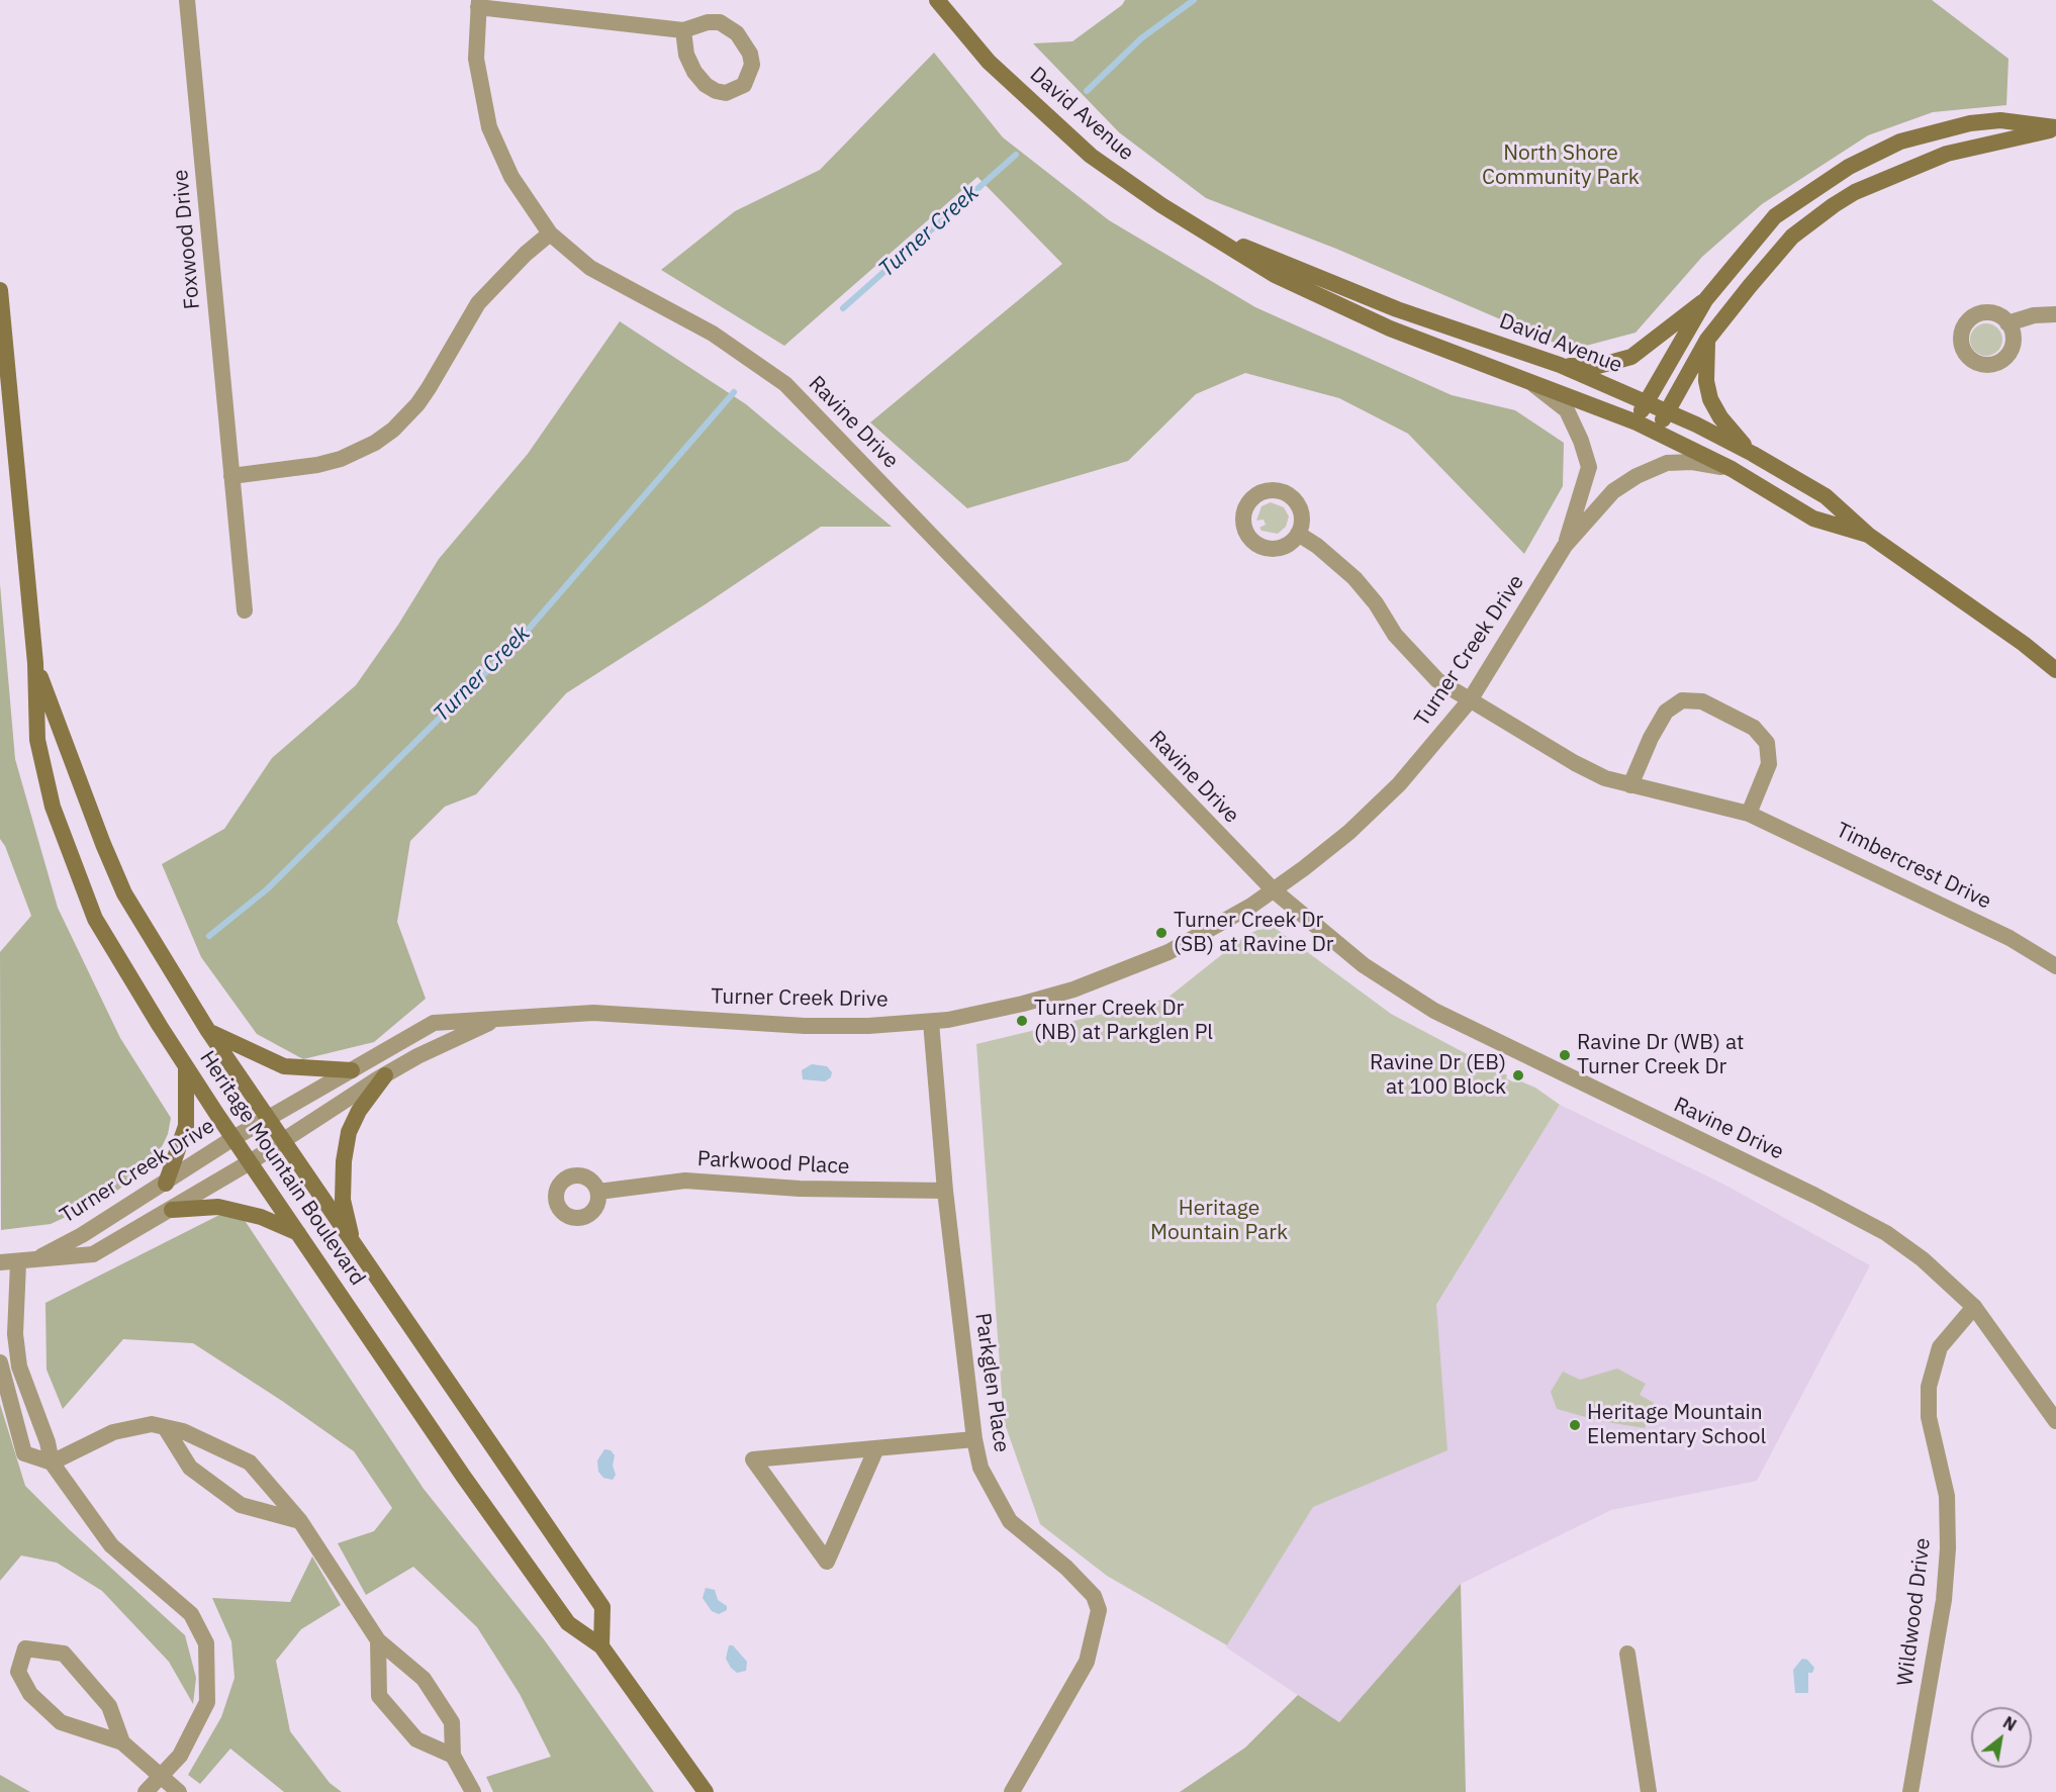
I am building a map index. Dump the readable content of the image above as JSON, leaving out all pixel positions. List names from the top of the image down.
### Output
{
  "streets": {
    "main road": ["David Avenue", "Heritage Mountain Boulevard"],
    "street": [
      "Foxwood Drive",
      "Ravine Drive",
      "Turner Creek Drive",
      "Timbercrest Drive",
      "Parkwood Place",
      "Parkglen Place",
      "Wildwood Drive"
    ]
  },
  "crossings": [
    ["Ravine Drive", "Turner Creek Drive"],
    ["Ravine Drive", "Wildwood Drive"],
    ["Turner Creek Drive", "Timbercrest Drive"],
    ["Turner Creek Drive", "Heritage Mountain Boulevard"],
    ["Turner Creek Drive", "Parkglen Place"],
    ["Parkwood Place", "Parkglen Place"]
  ],
  "water": ["Turner Creek"],
  "parks": ["North Shore Community Park", "Heritage Mountain Park"],
  "places": [
    "Turner Creek Dr (SB) at Ravine Dr",
    "Turner Creek Dr (NB) at Parkglen Pl",
    "Ravine Dr (WB) at Turner Creek Dr",
    "Ravine Dr (EB) at 100 Block",
    "Heritage Mountain Elementary School"
  ],
  "north": "top right"
}
